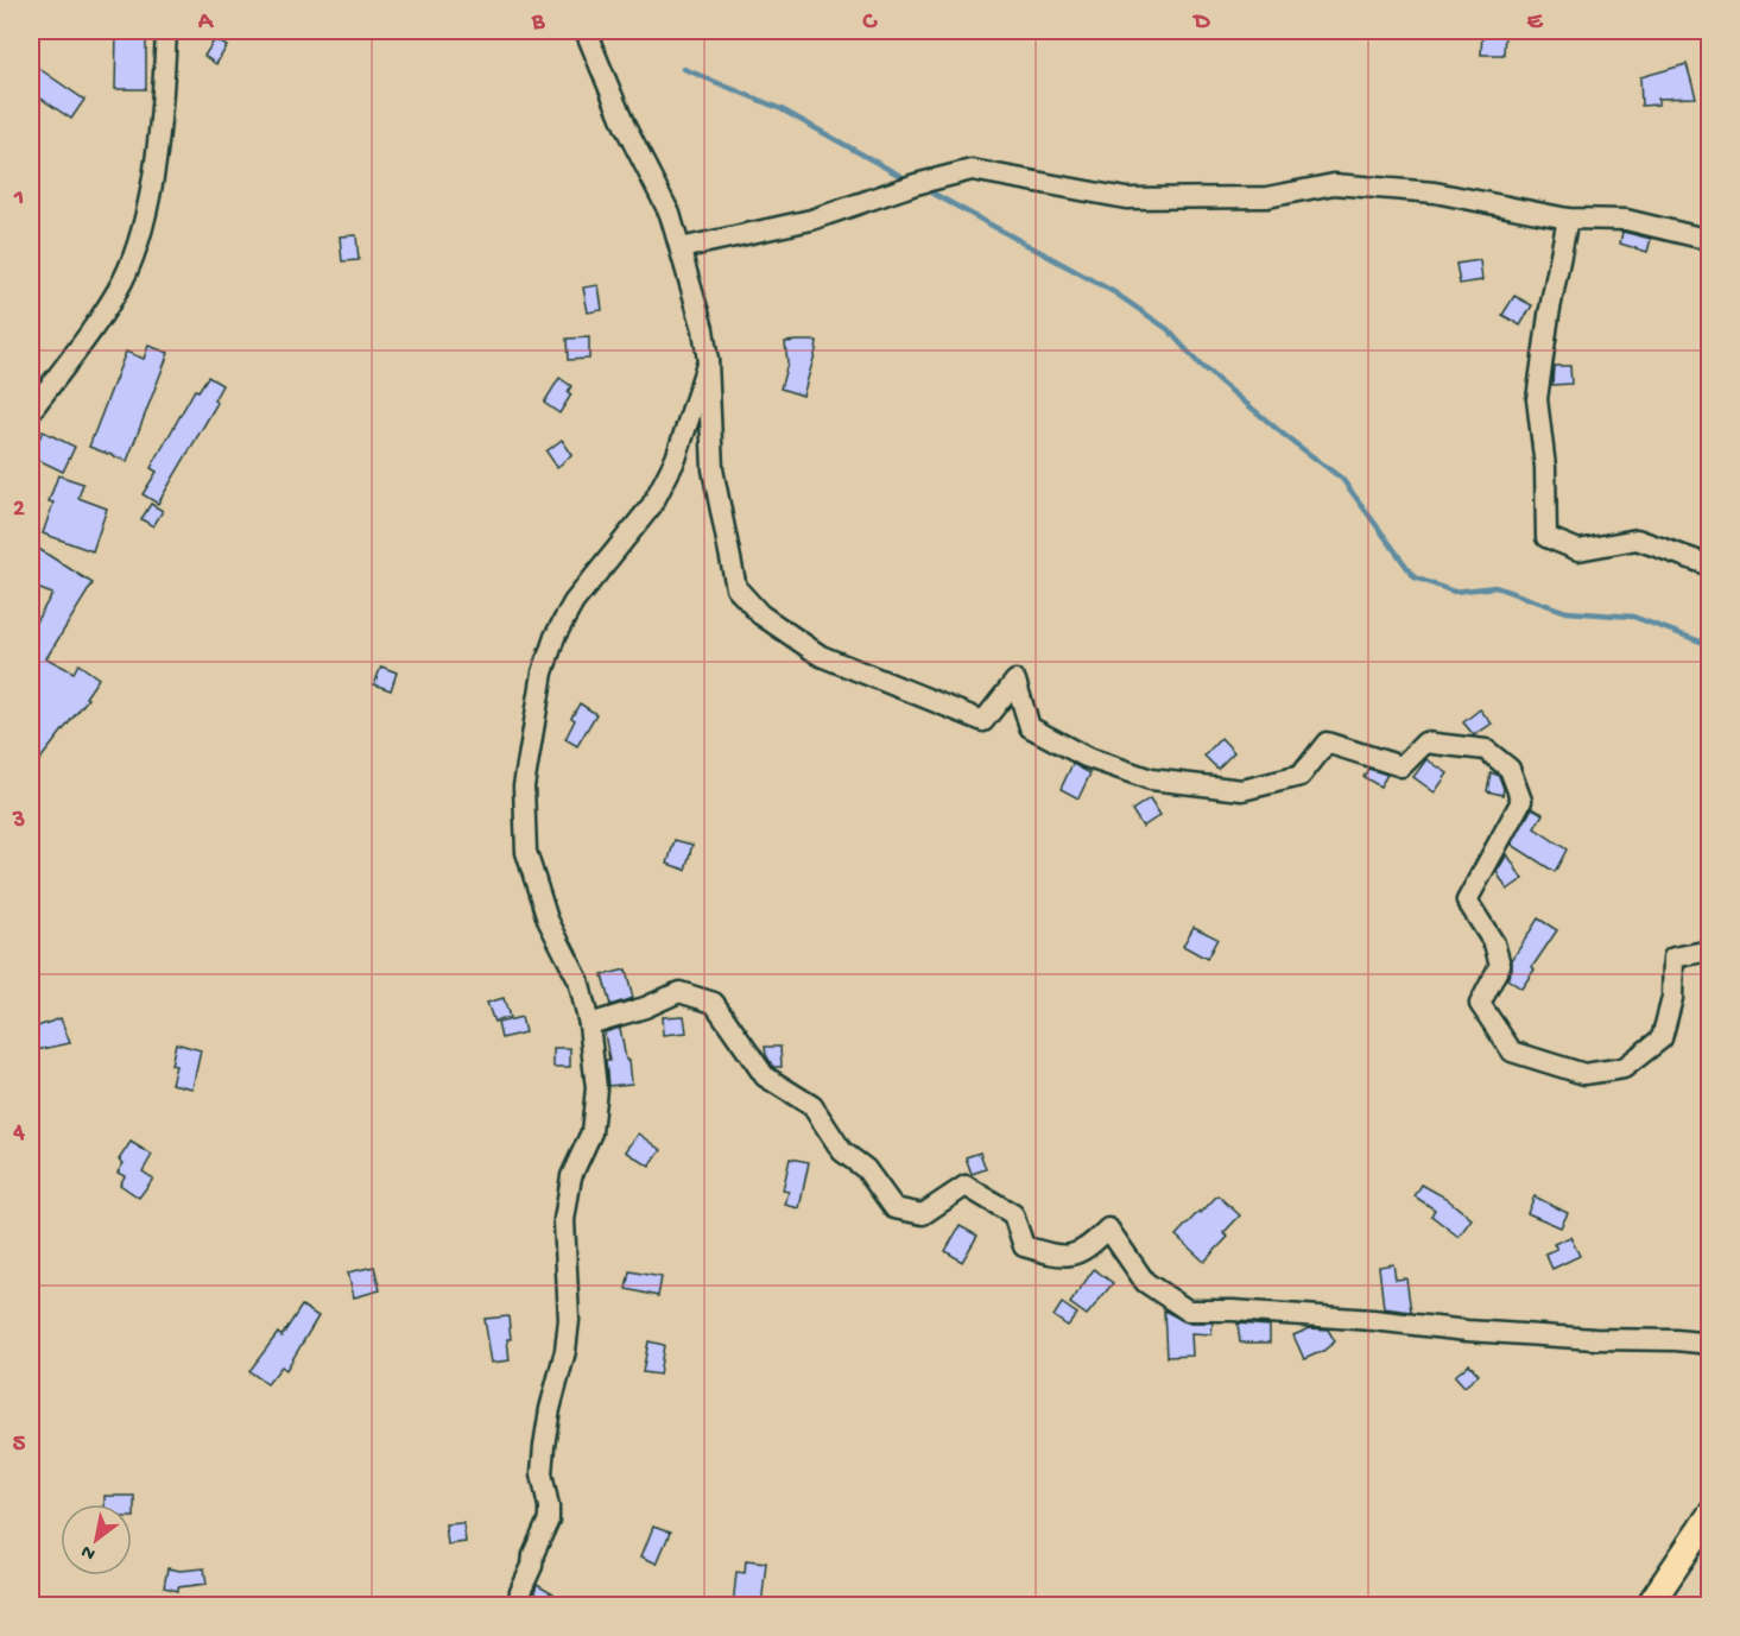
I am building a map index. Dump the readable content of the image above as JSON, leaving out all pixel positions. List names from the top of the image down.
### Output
{
  "north": "bottom left",
  "grid": {
    "columns": [
      "A",
      "B",
      "C",
      "D",
      "E"
    ],
    "rows": [
      "1",
      "2",
      "3",
      "4",
      "5"
    ]
  }
}
